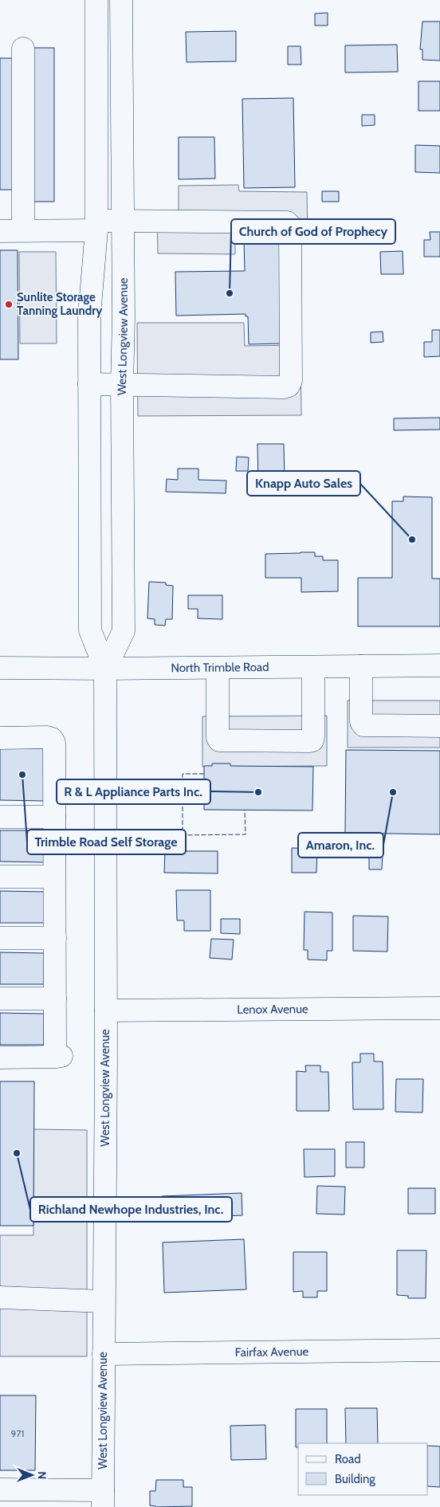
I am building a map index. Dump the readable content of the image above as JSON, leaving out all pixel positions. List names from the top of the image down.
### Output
{
  "streets": {
    "street": [
      "West Longview Avenue",
      "North Trimble Road",
      "Lenox Avenue",
      "Fairfax Avenue"
    ]
  },
  "crossings": [
    ["West Longview Avenue", "North Trimble Road"],
    ["West Longview Avenue", "Lenox Avenue"],
    ["West Longview Avenue", "Fairfax Avenue"]
  ],
  "places": [
    "Church of God of Prophecy",
    "Sunlite Storage Tanning Laundry",
    "Knapp Auto Sales",
    "Trimble Road Self Storage",
    "R & L Appliance Parts Inc.",
    "Amaron, Inc.",
    "Richland Newhope Industries, Inc."
  ],
  "house_numbers": ["971"],
  "legend": ["Road", "Building"],
  "north": "right"
}
